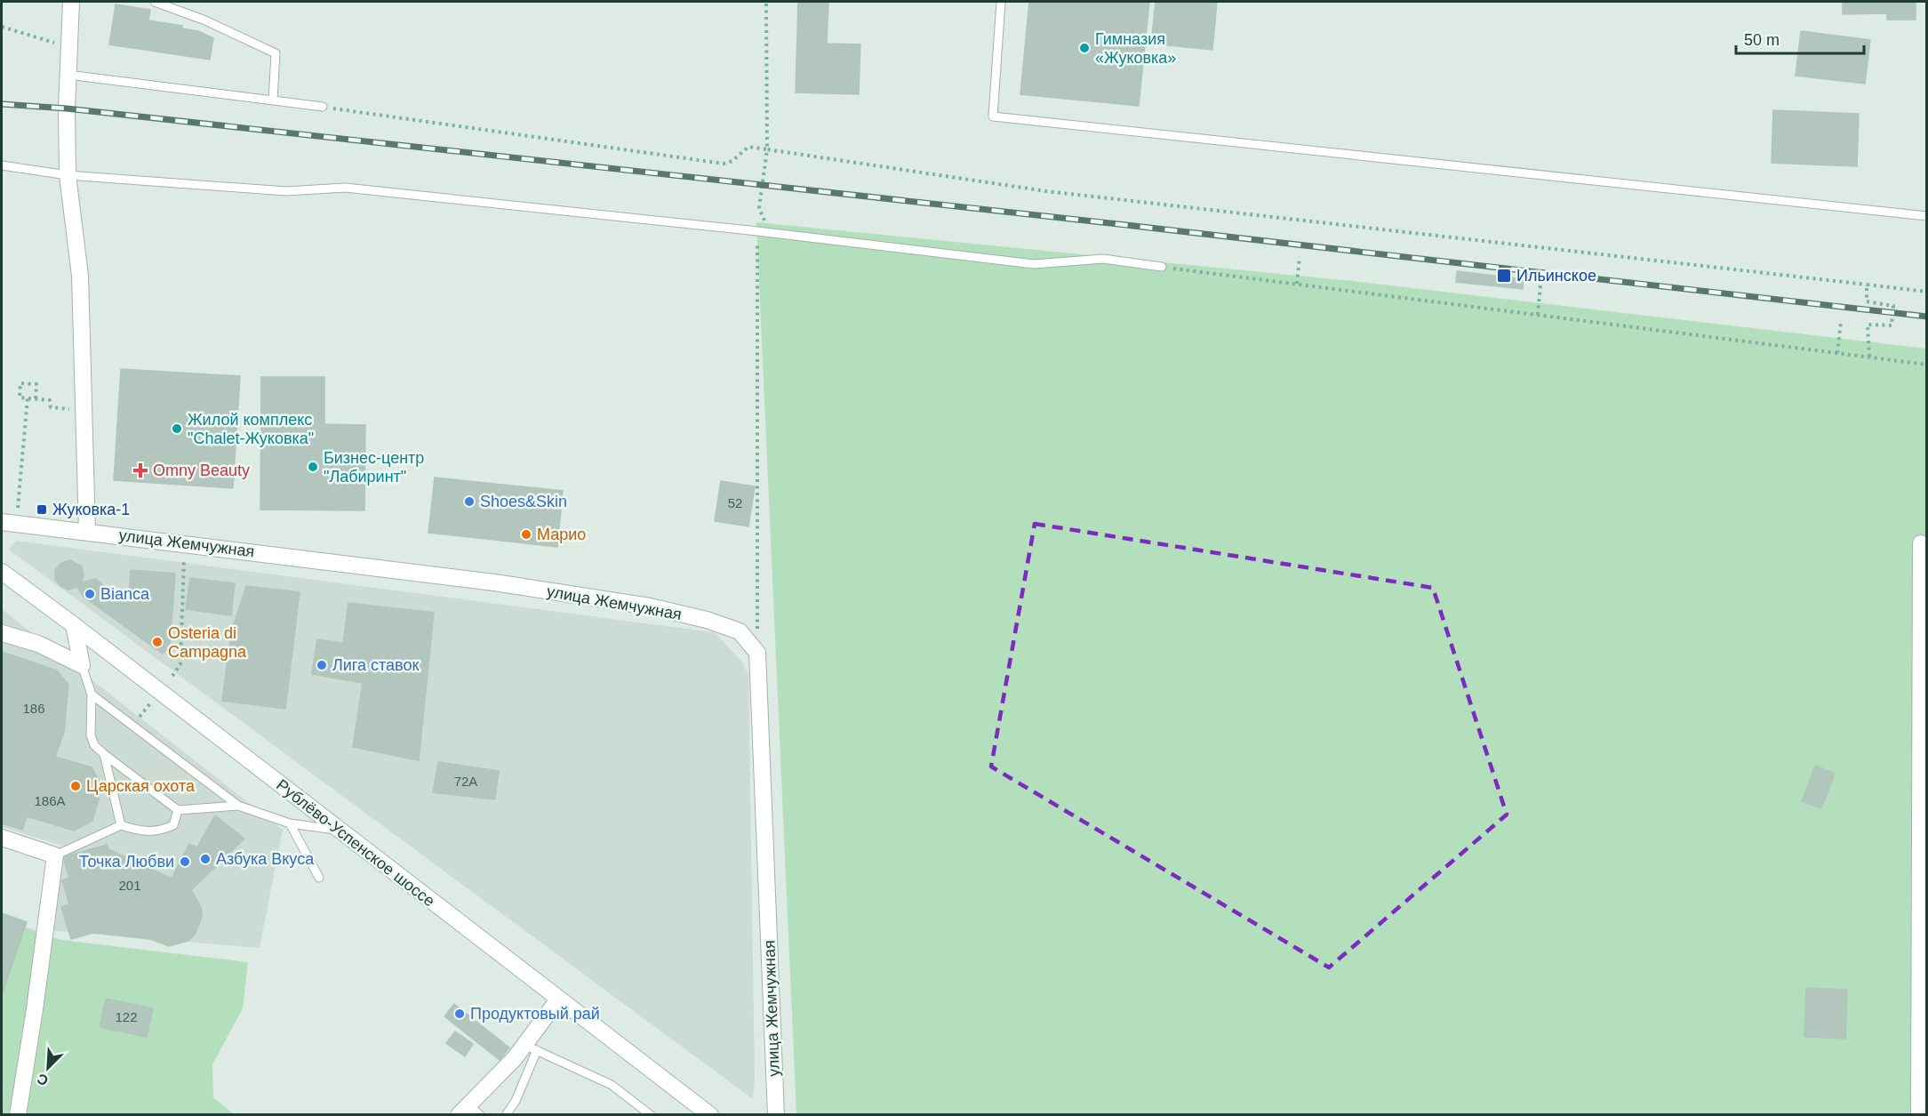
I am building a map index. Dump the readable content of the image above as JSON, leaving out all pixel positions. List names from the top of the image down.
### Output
{
  "streets": {
    "street": ["улица Жемчужная", "Рублёво-Успенское шоссе"]
  },
  "places": {
    "other": [
      "Гимназия «Жуковка»",
      "Жилой комплекс \"Chalet-Жуковка\"",
      "Бизнес-центр \"Лабиринт\"",
      "Shoes&Skin",
      "Марио",
      "Bianca",
      "Osteria di Campagna",
      "Лига ставок",
      "Царская охота",
      "Азбука Вкуса",
      "Точка Любви",
      "Продуктовый рай"
    ],
    "transit": ["Ильинское", "Жуковка-1"],
    "health": ["Omny Beauty"]
  },
  "house_numbers": [
    "52",
    "186",
    "72А",
    "186А",
    "201",
    "122"
  ],
  "scale_bar": "50 m",
  "north": "bottom left"
}
